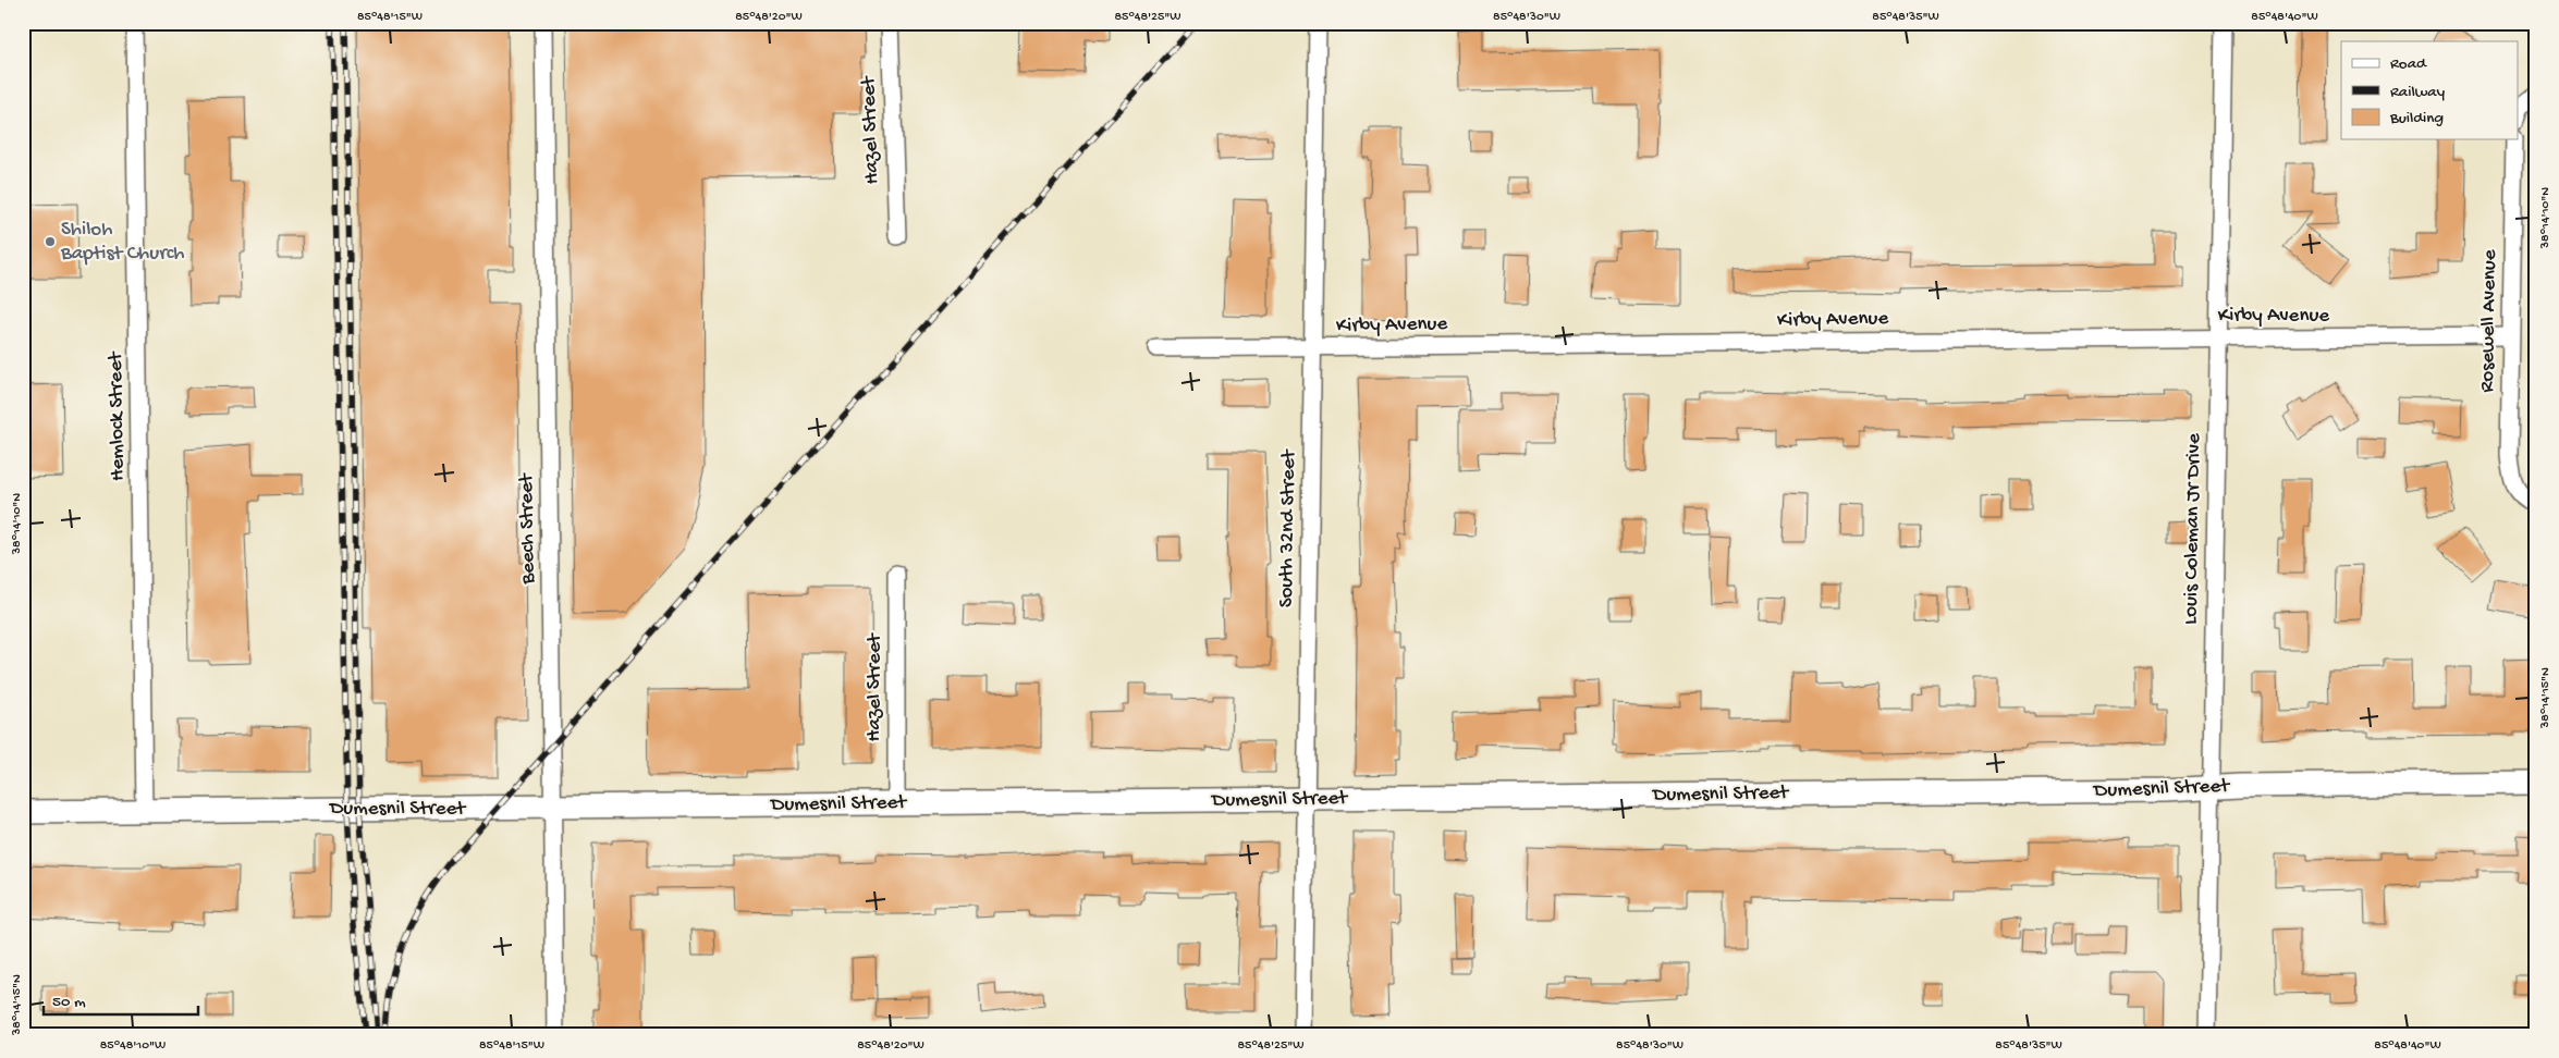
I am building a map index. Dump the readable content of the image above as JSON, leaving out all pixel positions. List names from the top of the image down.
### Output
{
  "streets": {
    "main road": ["Dumesnil Street"],
    "street": [
      "Hazel Street",
      "Kirby Avenue",
      "Rosewell Avenue",
      "Hemlock Street",
      "Beech Street",
      "South 32nd Street",
      "Louis Coleman Jr Drive"
    ]
  },
  "crossings": [
    ["Hazel Street", "Dumesnil Street"],
    ["Kirby Avenue", "Rosewell Avenue"],
    ["Kirby Avenue", "South 32nd Street"],
    ["Kirby Avenue", "Louis Coleman Jr Drive"],
    ["Hemlock Street", "Dumesnil Street"],
    ["Beech Street", "Dumesnil Street"],
    ["South 32nd Street", "Dumesnil Street"],
    ["Louis Coleman Jr Drive", "Dumesnil Street"]
  ],
  "places": ["Shiloh Baptist Church"],
  "legend": ["Road", "Railway", "Building"],
  "scale_bar": "50 m",
  "coordinates": [
    "85°48'15\"W",
    "85°48'20\"W",
    "85°48'25\"W",
    "85°48'30\"W",
    "85°48'35\"W",
    "85°48'40\"W",
    "38°14'10\"N",
    "38°14'15\"N",
    "85°48'10\"W"
  ]
}
